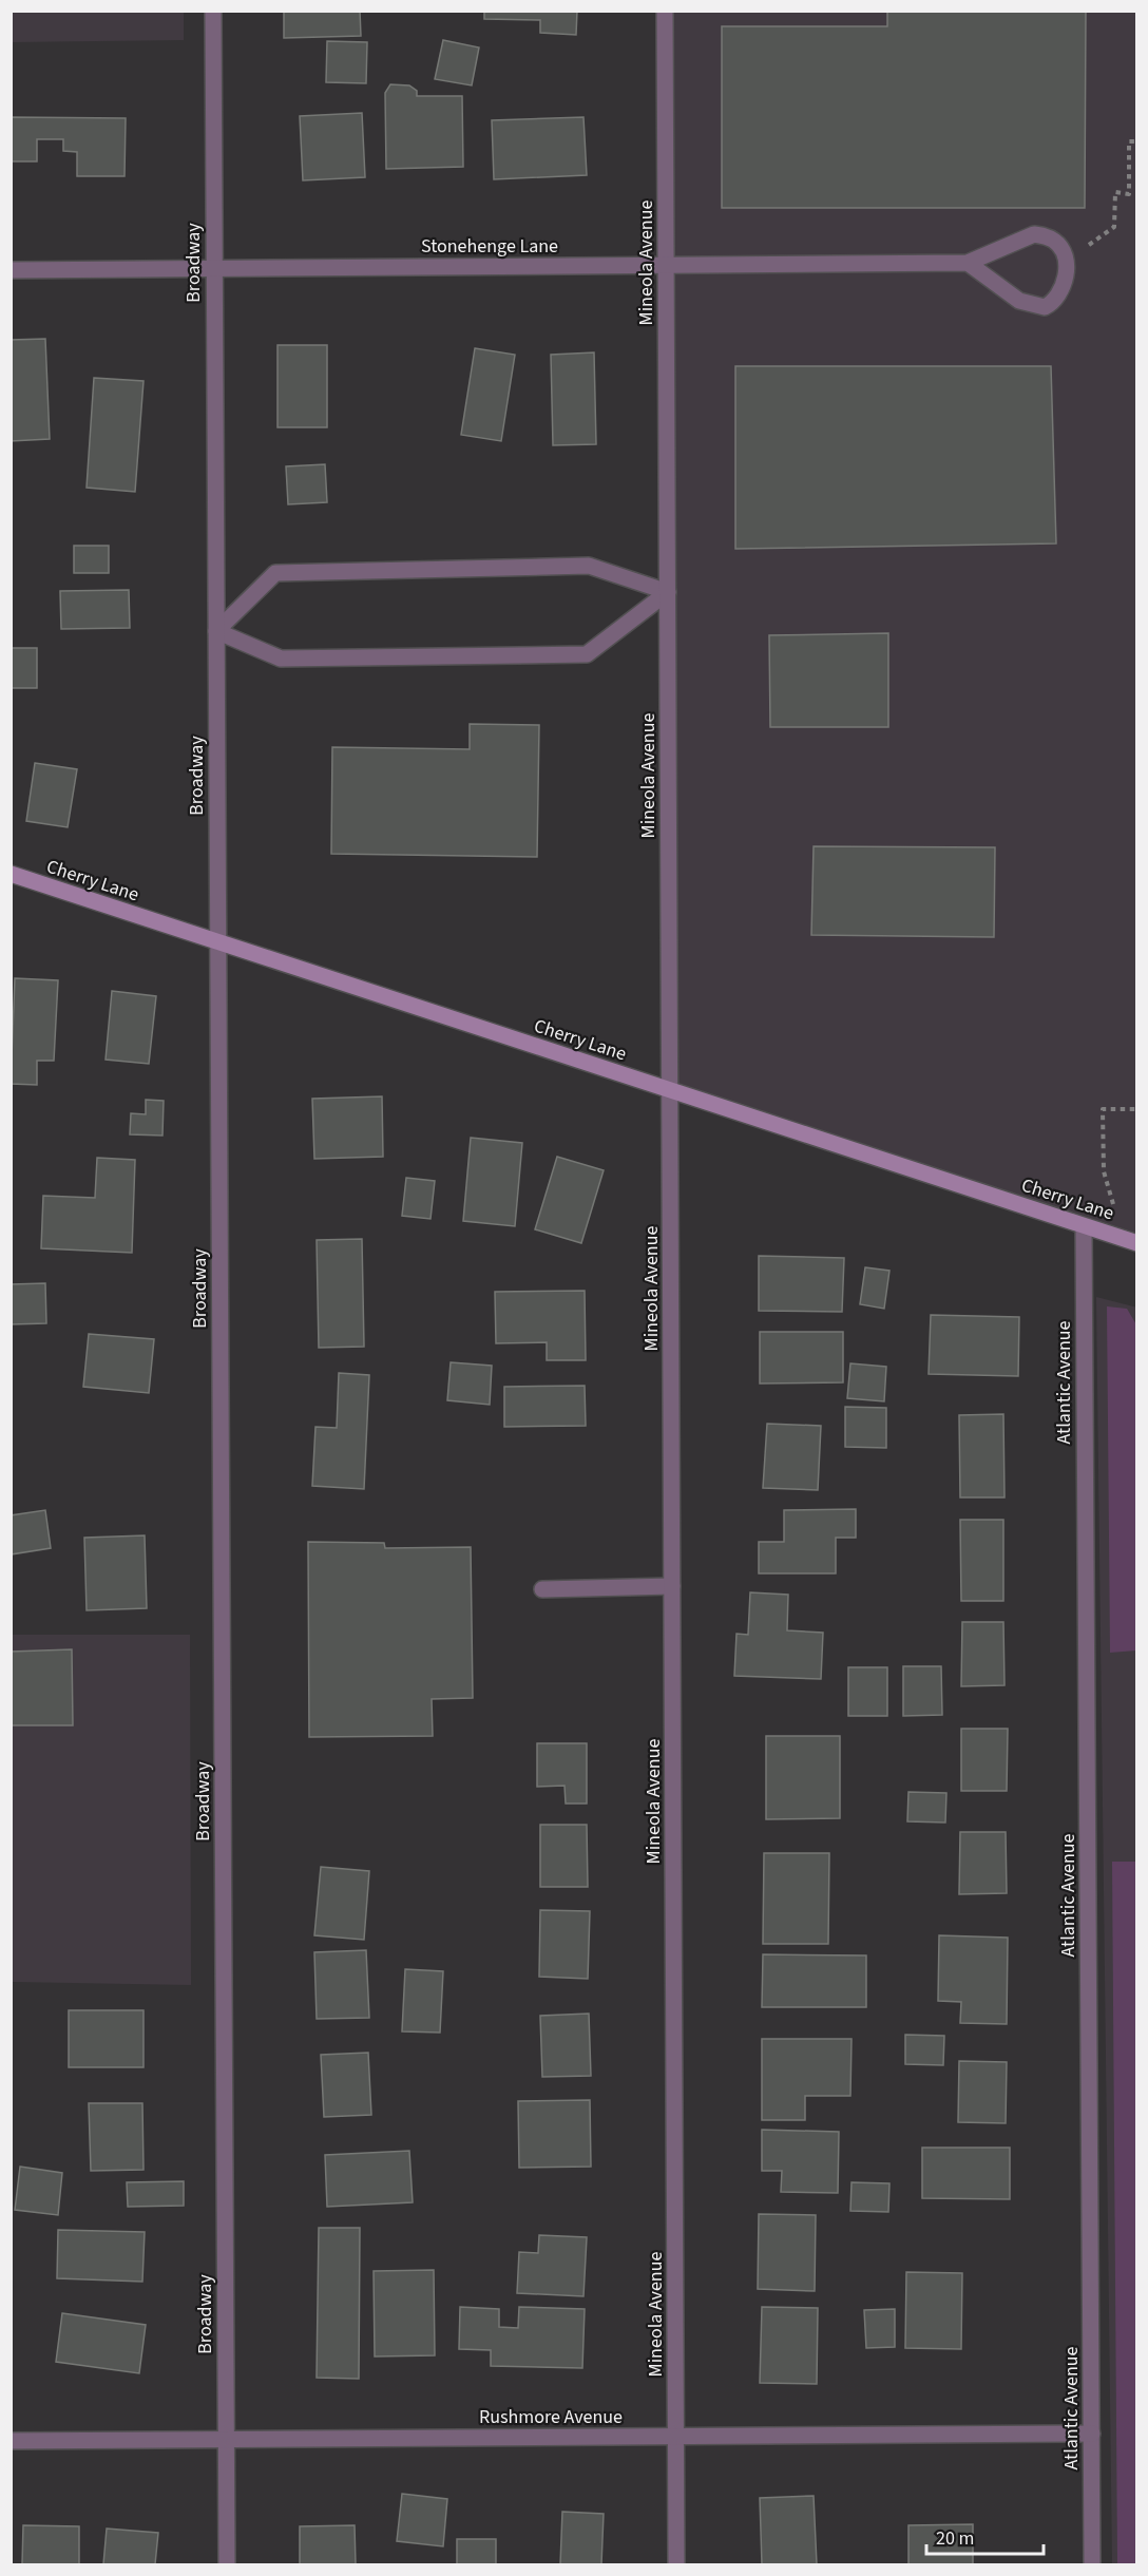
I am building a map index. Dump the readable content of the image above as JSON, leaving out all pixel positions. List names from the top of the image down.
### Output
{
  "streets": {
    "street": [
      "Stonehenge Lane",
      "Broadway",
      "Mineola Avenue",
      "Cherry Lane",
      "Atlantic Avenue",
      "Rushmore Avenue"
    ]
  },
  "crossings": [
    ["Stonehenge Lane", "Broadway"],
    ["Stonehenge Lane", "Mineola Avenue"],
    ["Broadway", "Cherry Lane"],
    ["Broadway", "Rushmore Avenue"],
    ["Mineola Avenue", "Cherry Lane"],
    ["Mineola Avenue", "Rushmore Avenue"],
    ["Cherry Lane", "Atlantic Avenue"],
    ["Atlantic Avenue", "Rushmore Avenue"]
  ],
  "scale_bar": "20 m"
}
